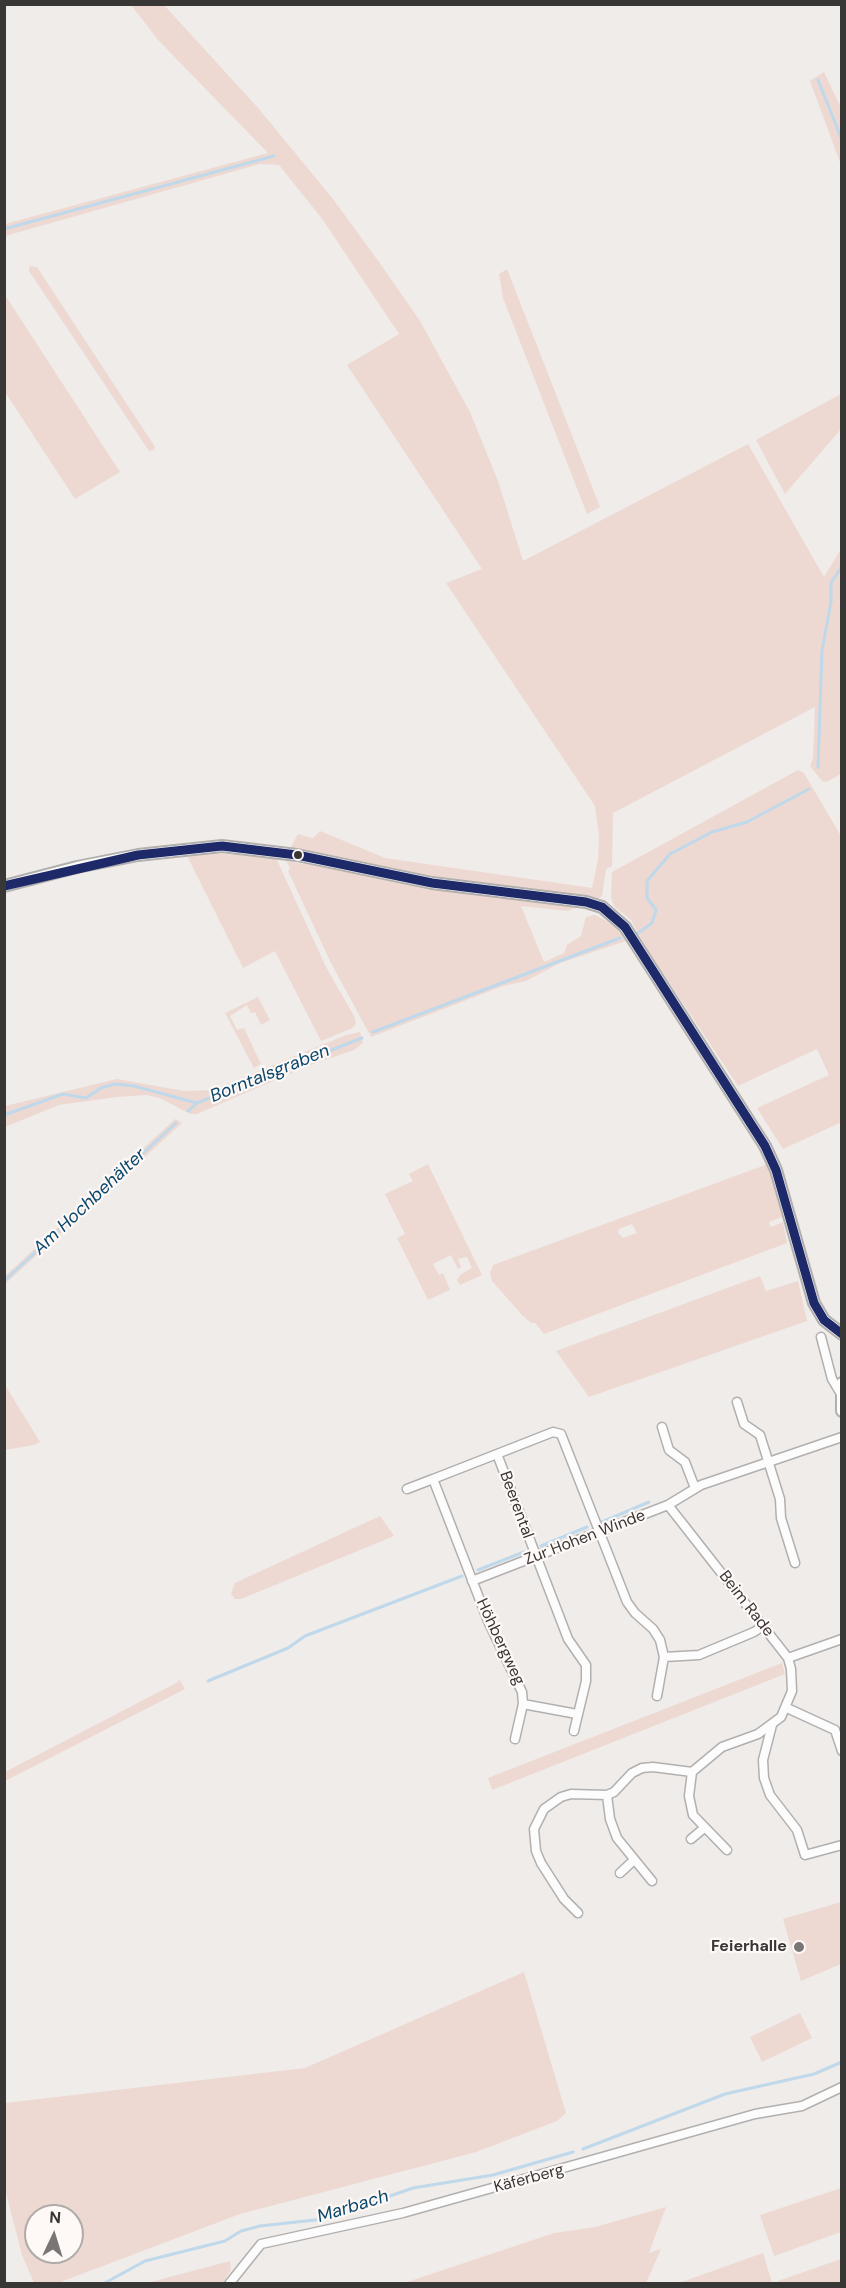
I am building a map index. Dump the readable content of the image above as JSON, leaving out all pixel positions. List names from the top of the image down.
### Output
{
  "streets": {
    "street": [
      "Beerental",
      "Zur Hohen Winde",
      "Beim Rade",
      "Höhbergweg",
      "Käferberg"
    ]
  },
  "crossings": [
    ["Beerental", "Zur Hohen Winde"],
    ["Zur Hohen Winde", "Beim Rade"],
    ["Zur Hohen Winde", "Höhbergweg"]
  ],
  "water": ["Borntalsgraben", "Am Hochbehälter", "Marbach"],
  "places": ["Feierhalle"],
  "north": "top"
}
